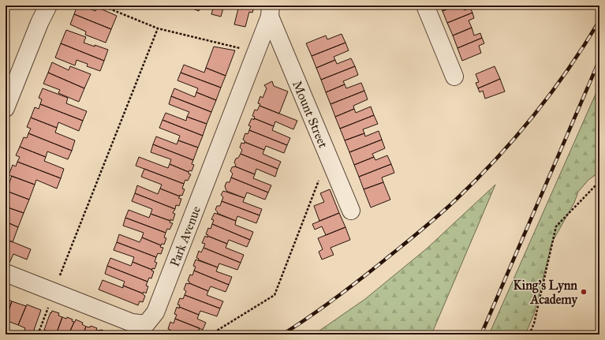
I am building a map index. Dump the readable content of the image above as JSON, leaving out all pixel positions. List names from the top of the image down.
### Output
{
  "streets": {
    "street": ["Mount Street", "Park Avenue"]
  },
  "crossings": [
    ["Mount Street", "Park Avenue"]
  ],
  "places": ["King's Lynn Academy"]
}
